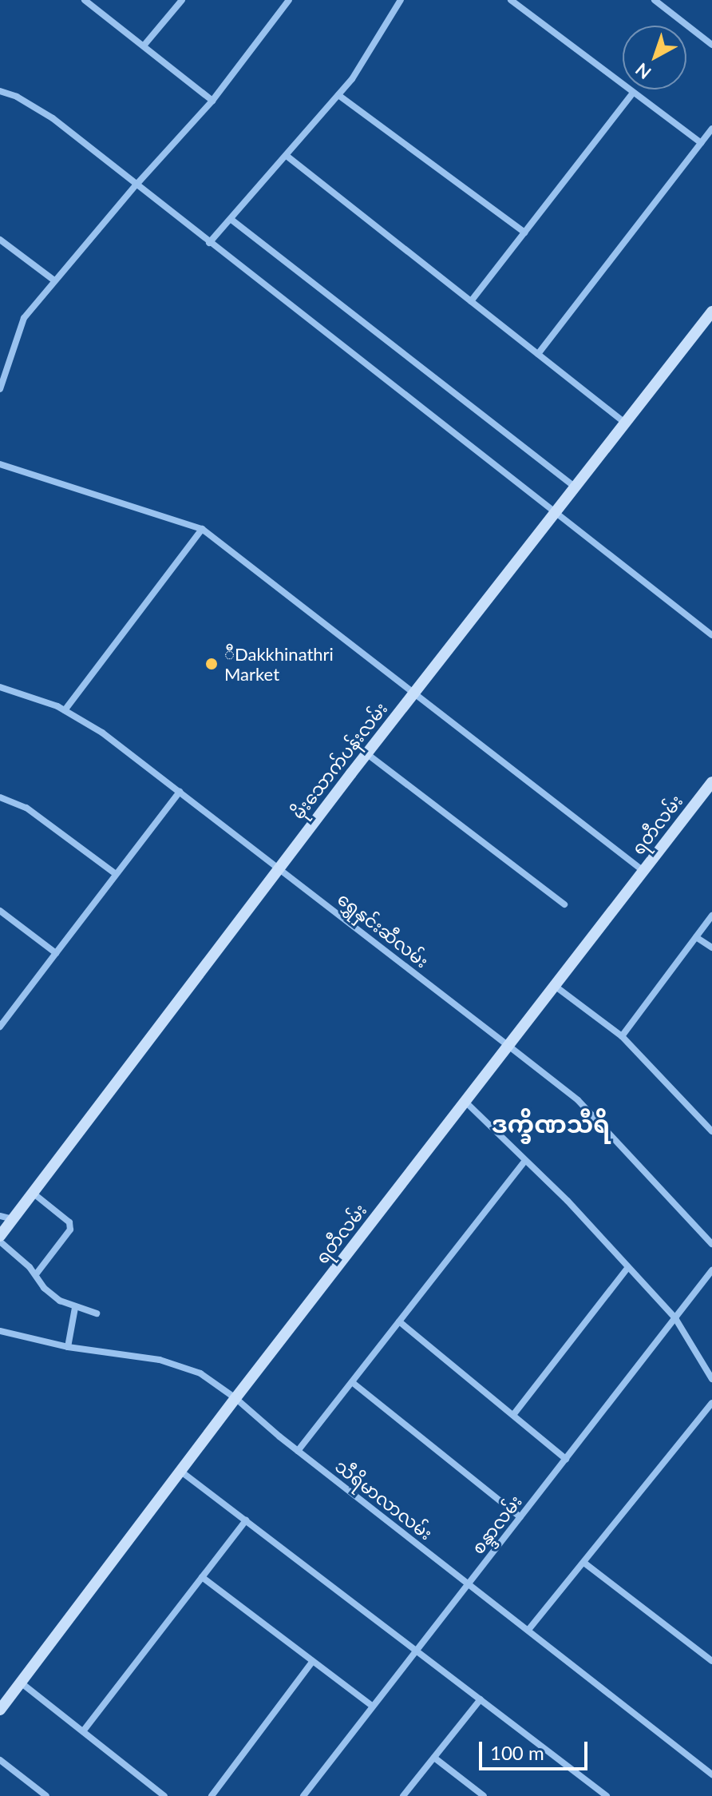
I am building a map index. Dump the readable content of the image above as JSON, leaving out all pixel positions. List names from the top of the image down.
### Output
{
  "streets": {
    "street": [
      "မိုးသောက်ပန်းလမ်း",
      "ရတီလမ်း",
      "ရွှေနှင်းဆီလမ်း",
      "သီရိမာလာလမ်း",
      "စန္ဒာလမ်း"
    ]
  },
  "crossings": [
    ["မိုးသောက်ပန်းလမ်း", "ရွှေနှင်းဆီလမ်း"],
    ["ရတီလမ်း", "ရွှေနှင်းဆီလမ်း"],
    ["ရတီလမ်း", "သီရိမာလာလမ်း"],
    ["သီရိမာလာလမ်း", "စန္ဒာလမ်း"]
  ],
  "districts": ["ဒက္ခိဏသီရိ"],
  "places": ["ီDakkhinathri Market"],
  "scale_bar": "100 m",
  "north": "bottom left"
}
